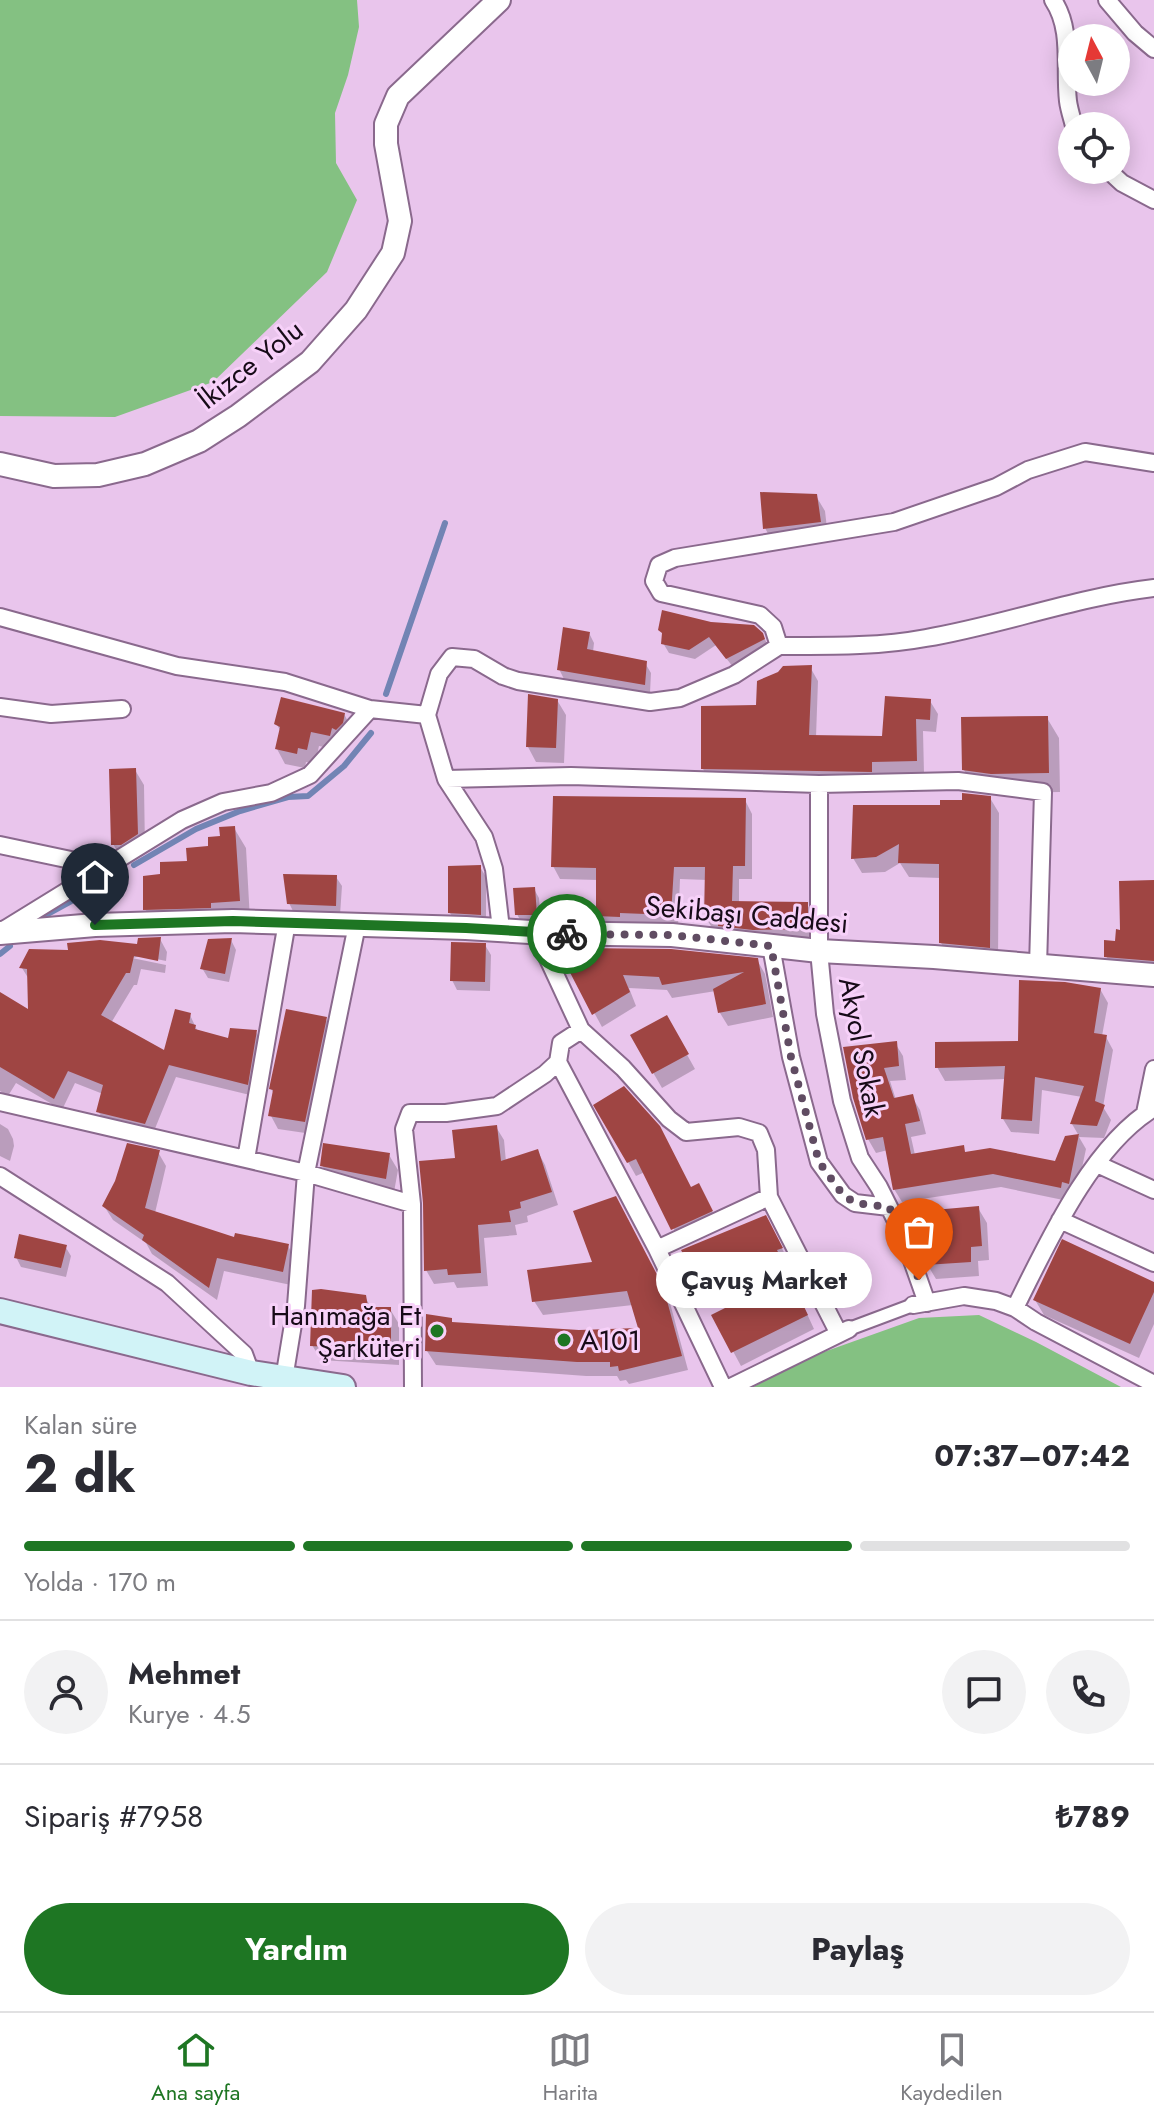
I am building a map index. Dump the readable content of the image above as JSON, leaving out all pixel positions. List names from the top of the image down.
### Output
{
  "streets": {
    "street": ["İkizce Yolu", "Sekibaşı Caddesi", "Akyol Sokak"]
  },
  "crossings": [
    ["Sekibaşı Caddesi", "Akyol Sokak"]
  ],
  "places": ["Çavuş Market", "Hanımağa Et Şarküteri", "A101"],
  "north": "top",
  "page": {
    "bubble": "Çavuş Market",
    "heading": ["2 dk", "Kalan süre", "07:37–07:42"],
    "panel": [
      "Mehmet",
      "Kurye · 4.5",
      "Sipariş #7958",
      "₺789"
    ],
    "bar": "Yolda · 170 m",
    "buttons": ["Yardım", "Paylaş"],
    "tabs": ["Ana sayfa", "Harita", "Kaydedilen"]
  }
}
